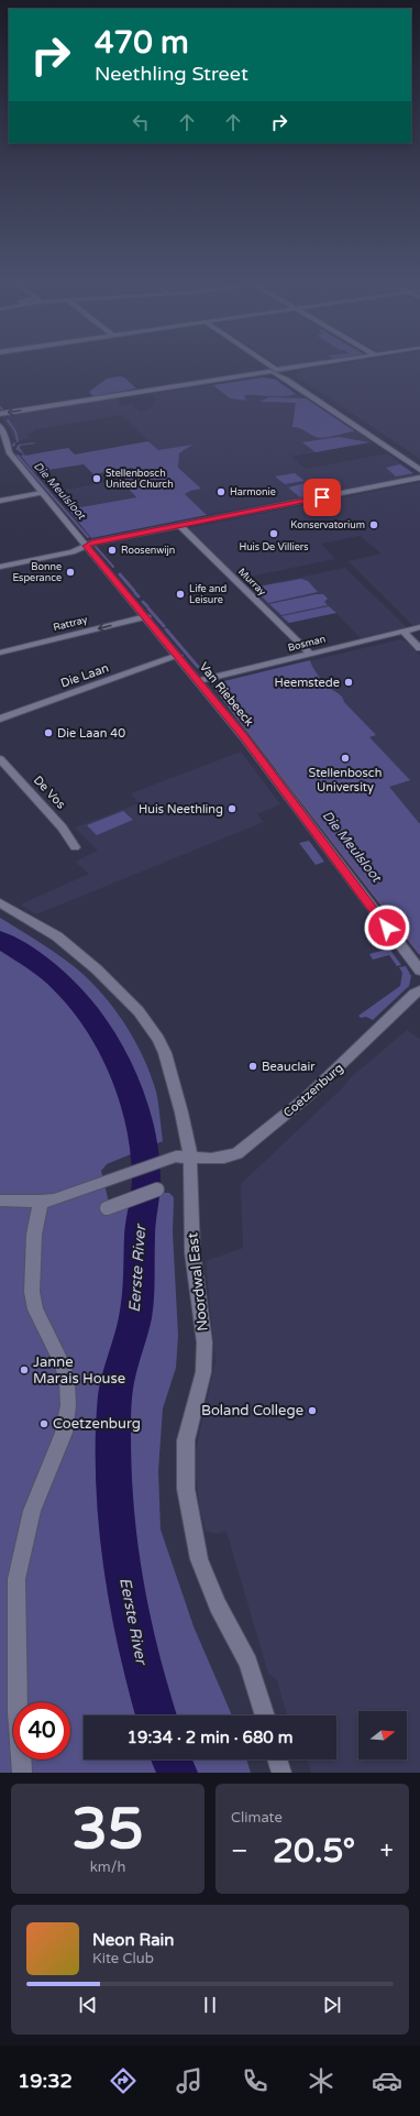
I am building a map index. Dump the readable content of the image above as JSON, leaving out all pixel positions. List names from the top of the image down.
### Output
{
  "streets": {
    "street": [
      "Murray",
      "Rattray",
      "Bosman",
      "Die Laan",
      "Van Riebeeck",
      "De Vos",
      "Coetzenburg",
      "Noordwal East"
    ]
  },
  "crossings": [
    ["Murray", "Bosman"],
    ["Rattray", "Van Riebeeck"],
    ["Bosman", "Van Riebeeck"],
    ["Die Laan", "Van Riebeeck"],
    ["Coetzenburg", "Noordwal East"]
  ],
  "water": ["Die Meulsloot", "Eerste River"],
  "places": [
    "Stellenbosch United Church",
    "Harmonie",
    "Konservatorium",
    "Huis De Villiers",
    "Roosenwijn",
    "Bonne Esperance",
    "Life and Leisure",
    "Heemstede",
    "Die Laan 40",
    "Stellenbosch University",
    "Huis Neethling",
    "Beauclair",
    "Janne Marais House",
    "Boland College",
    "Coetzenburg"
  ],
  "north": "right",
  "page": {
    "turn": ["470 m", "Neethling Street"],
    "limit": "40",
    "trip": "19:34 · 2 min · 680 m",
    "tile": [
      ["35", "km/h"],
      "Climate"
    ],
    "heat": ["−", "20.5°", "+"],
    "song": ["Neon Rain", "Kite Club"],
    "tabs": "19:32"
  }
}
